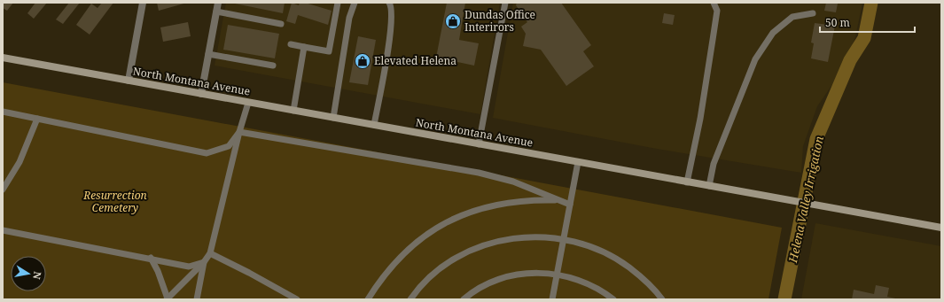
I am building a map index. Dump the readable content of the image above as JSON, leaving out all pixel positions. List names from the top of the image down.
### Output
{
  "streets": {
    "main road": ["North Montana Avenue"]
  },
  "water": ["Helena Valley Irrigation"],
  "parks": ["Resurrection Cemetery"],
  "places": {
    "shop": ["Dundas Office Interirors", "Elevated Helena"]
  },
  "scale_bar": "50 m",
  "north": "right"
}
